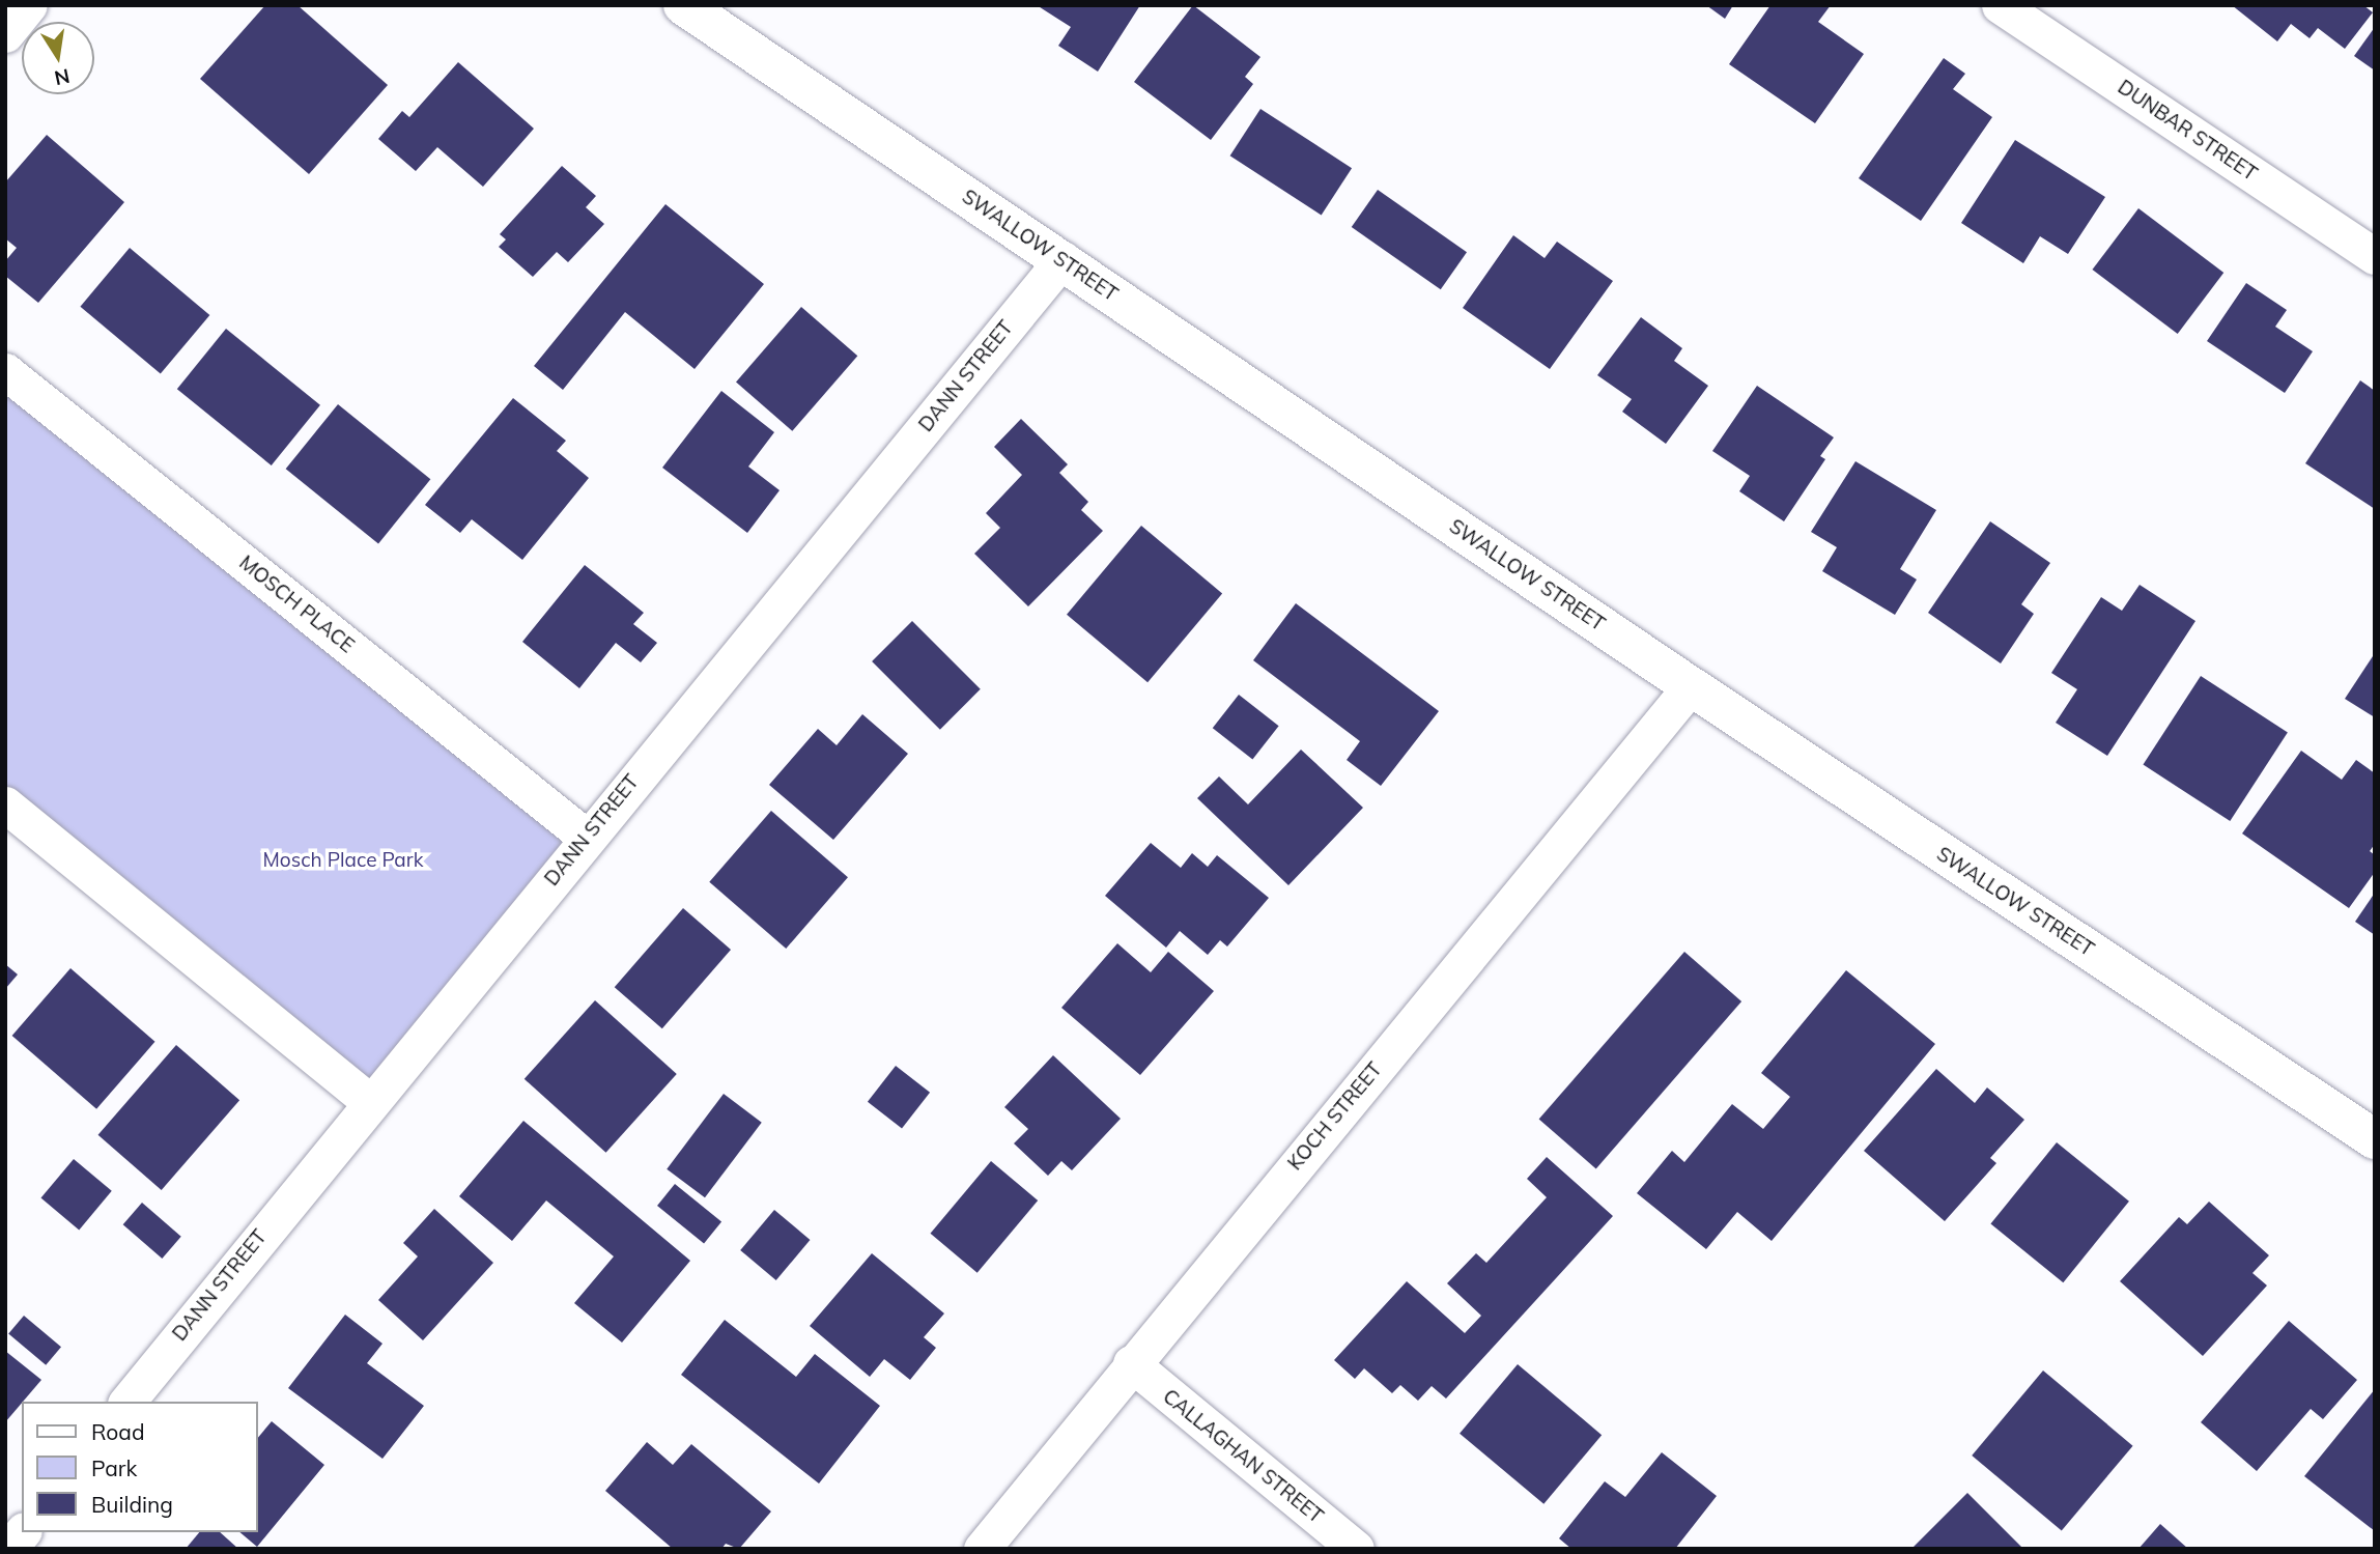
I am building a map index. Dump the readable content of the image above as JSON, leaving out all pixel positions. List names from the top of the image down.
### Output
{
  "streets": {
    "street": [
      "DUNBAR STREET",
      "SWALLOW STREET",
      "DANN STREET",
      "MOSCH PLACE",
      "KOCH STREET",
      "CALLAGHAN STREET"
    ]
  },
  "crossings": [
    ["SWALLOW STREET", "DANN STREET"],
    ["SWALLOW STREET", "KOCH STREET"],
    ["DANN STREET", "MOSCH PLACE"],
    ["KOCH STREET", "CALLAGHAN STREET"]
  ],
  "parks": ["Mosch Place Park"],
  "legend": ["Road", "Park", "Building"],
  "north": "bottom"
}
